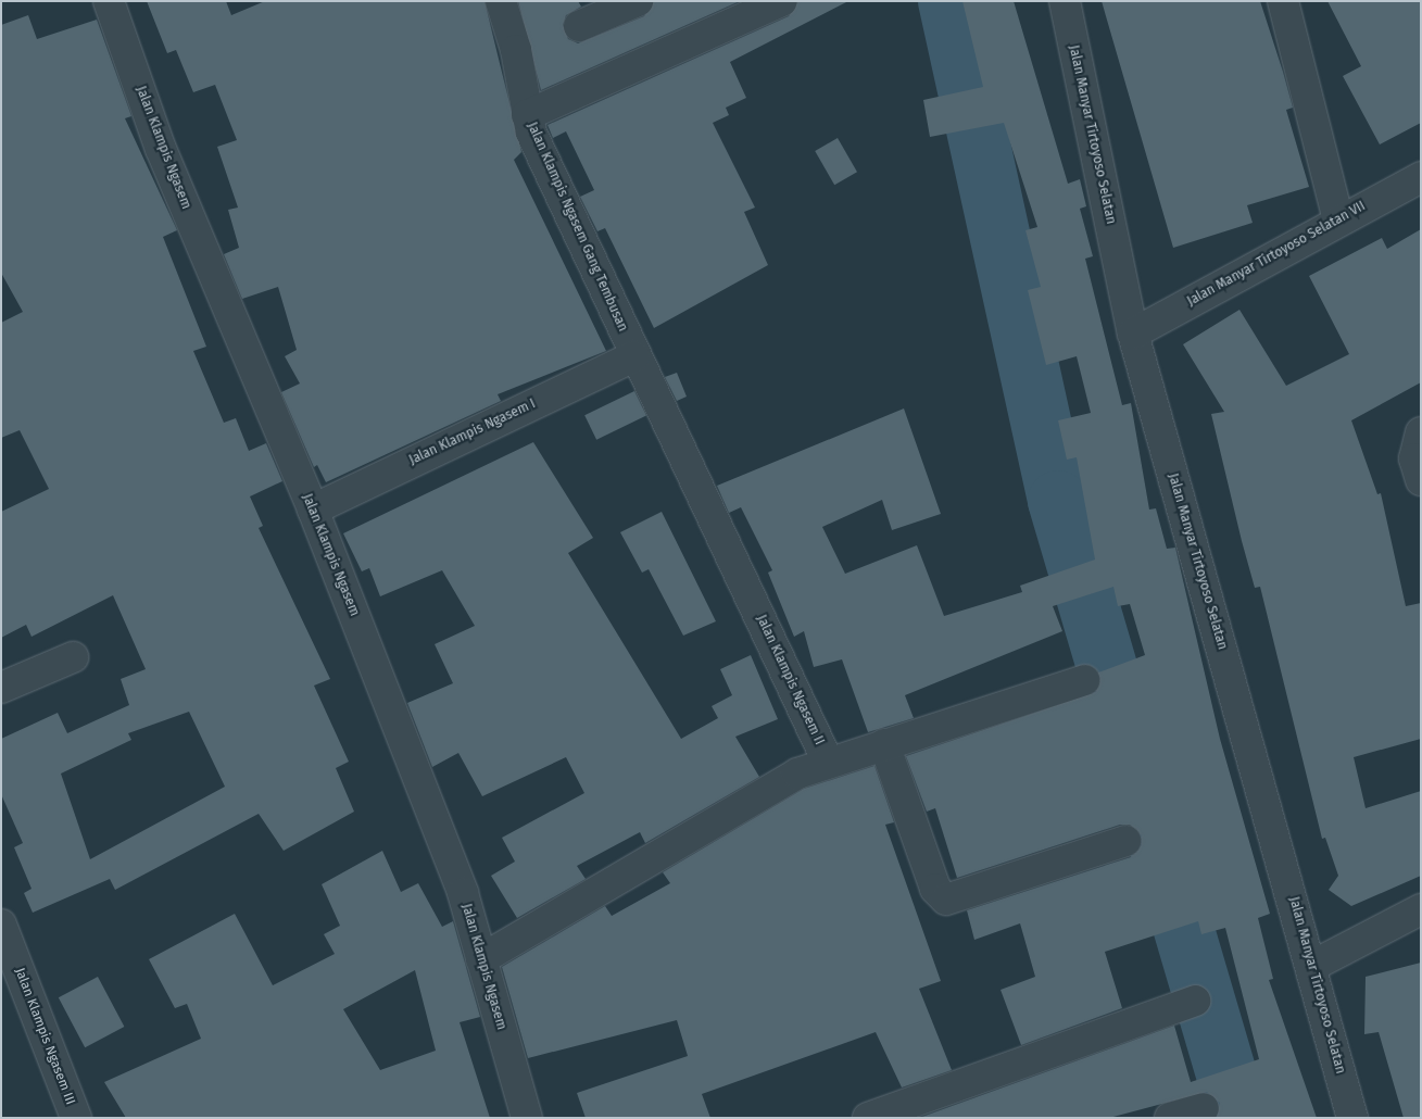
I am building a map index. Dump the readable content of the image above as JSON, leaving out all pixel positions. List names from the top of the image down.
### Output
{
  "streets": {
    "street": [
      "Jalan Manyar Tirtoyoso Selatan",
      "Jalan Klampis Ngasem",
      "Jalan Klampis Ngasem Gang Tembusan",
      "Jalan Manyar Tirtoyoso Selatan VII",
      "Jalan Klampis Ngasem I",
      "Jalan Klampis Ngasem II",
      "Jalan Klampis Ngasem III"
    ]
  },
  "crossings": [
    ["Jalan Manyar Tirtoyoso Selatan", "Jalan Manyar Tirtoyoso Selatan VII"],
    ["Jalan Klampis Ngasem", "Jalan Klampis Ngasem I"],
    ["Jalan Klampis Ngasem", "Jalan Klampis Ngasem II"],
    ["Jalan Klampis Ngasem Gang Tembusan", "Jalan Klampis Ngasem I"],
    ["Jalan Klampis Ngasem Gang Tembusan", "Jalan Klampis Ngasem II"],
    ["Jalan Klampis Ngasem I", "Jalan Klampis Ngasem II"]
  ]
}
